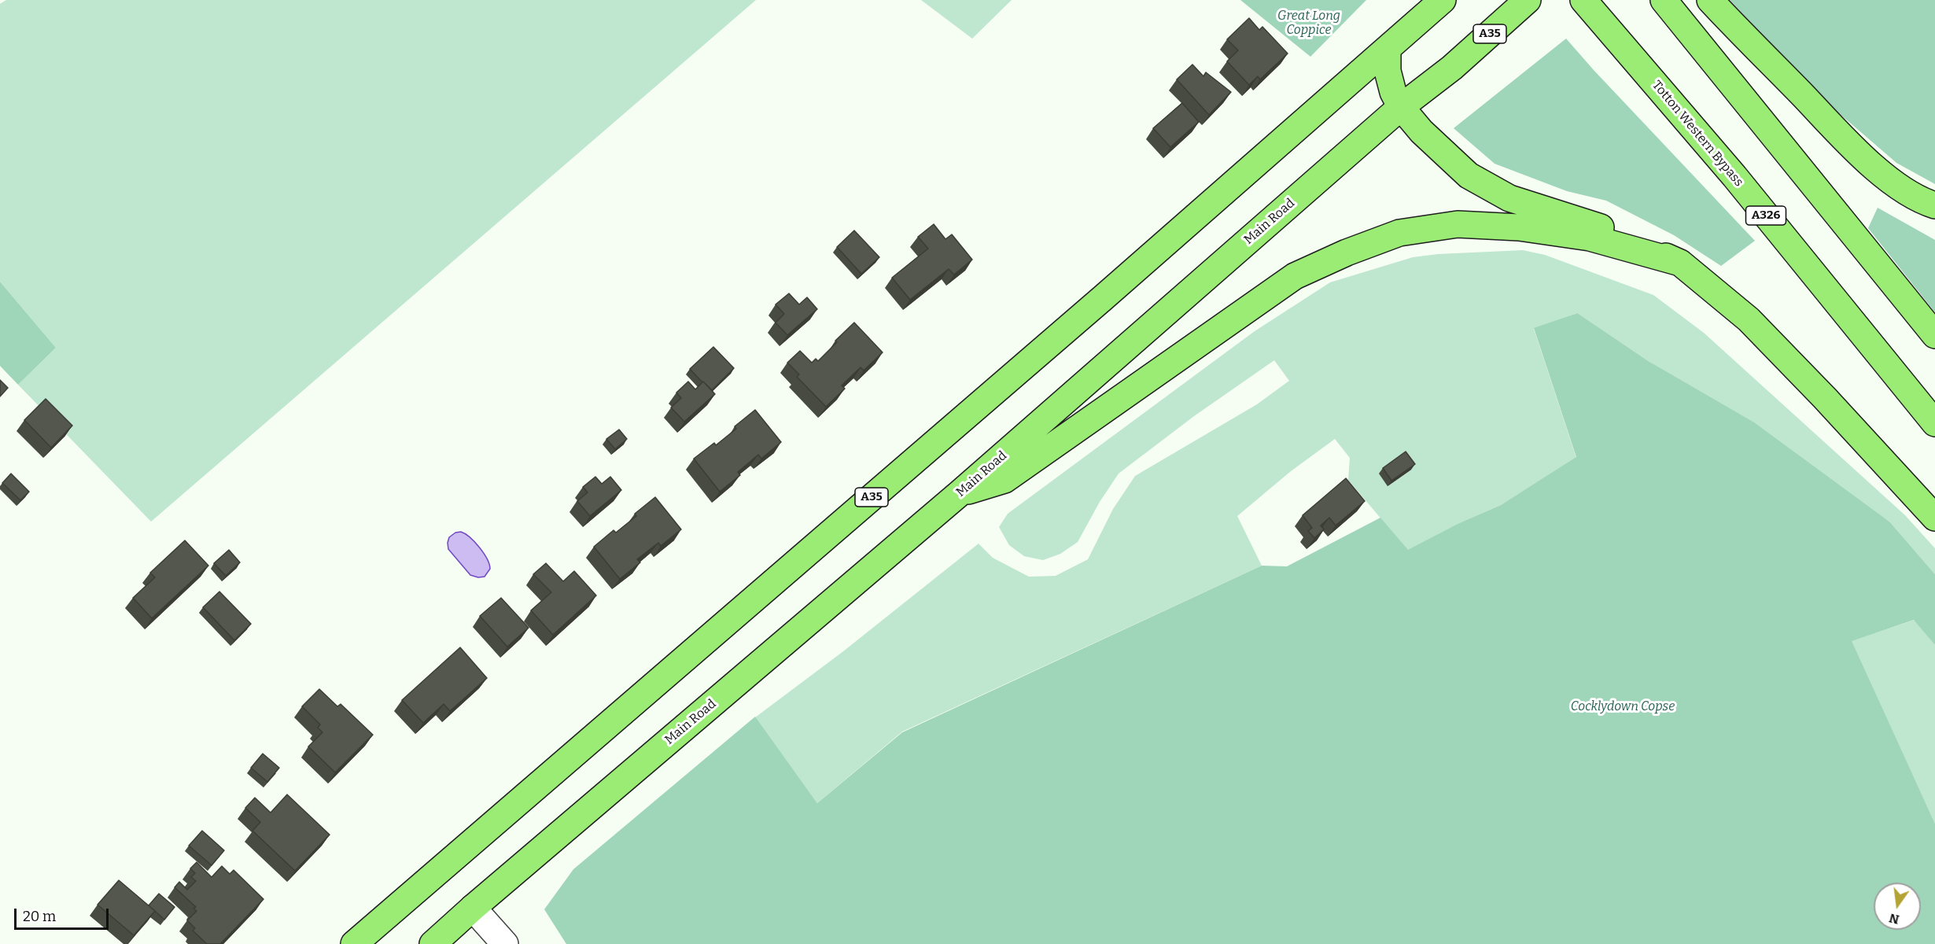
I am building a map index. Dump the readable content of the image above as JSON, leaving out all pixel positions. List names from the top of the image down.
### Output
{
  "streets": {
    "main road": [
      "A35",
      "Totton Western Bypass",
      "A326",
      "Main Road"
    ]
  },
  "parks": ["Great Long Coppice", "Cocklydown Copse"],
  "scale_bar": "20 m",
  "north": "bottom"
}
